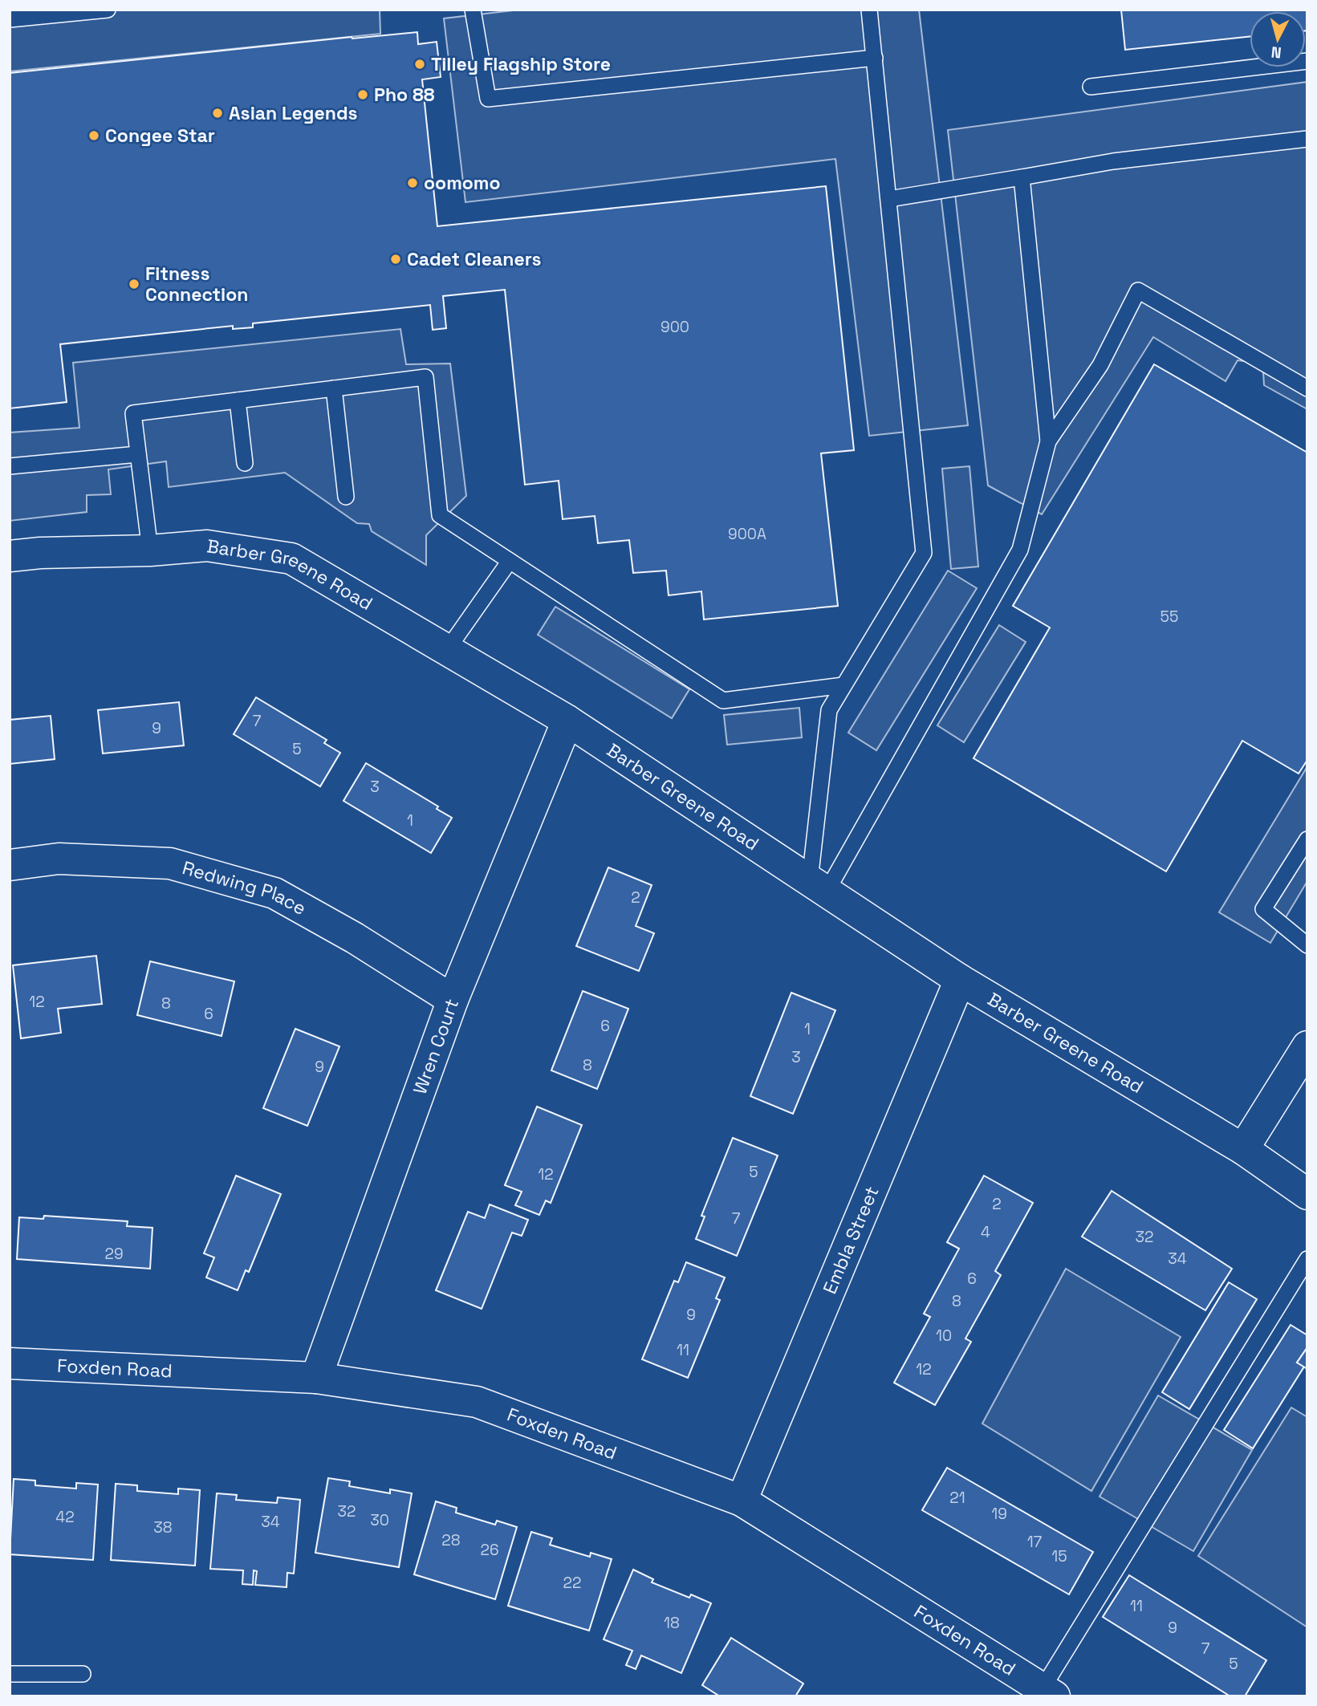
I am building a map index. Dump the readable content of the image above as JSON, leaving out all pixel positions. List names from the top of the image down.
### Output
{
  "streets": {
    "street": [
      "Barber Greene Road",
      "Redwing Place",
      "Wren Court",
      "Embla Street",
      "Foxden Road"
    ]
  },
  "crossings": [
    ["Barber Greene Road", "Wren Court"],
    ["Barber Greene Road", "Embla Street"],
    ["Redwing Place", "Wren Court"],
    ["Wren Court", "Foxden Road"],
    ["Embla Street", "Foxden Road"]
  ],
  "places": [
    "Tilley Flagship Store",
    "Pho 88",
    "Asian Legends",
    "Congee Star",
    "oomomo",
    "Cadet Cleaners",
    "Fitness Connection"
  ],
  "house_numbers": [
    "900",
    "900A",
    "55",
    "7",
    "9",
    "5",
    "3",
    "1",
    "2",
    "12",
    "8",
    "6",
    "6",
    "1",
    "3",
    "8",
    "9",
    "5",
    "12",
    "2",
    "7",
    "4",
    "32",
    "29",
    "34",
    "6",
    "8",
    "9",
    "10",
    "11",
    "12",
    "21",
    "32",
    "19",
    "42",
    "30",
    "34",
    "38",
    "28",
    "17",
    "26",
    "15",
    "22",
    "11",
    "18",
    "9",
    "7",
    "5"
  ],
  "north": "bottom"
}
